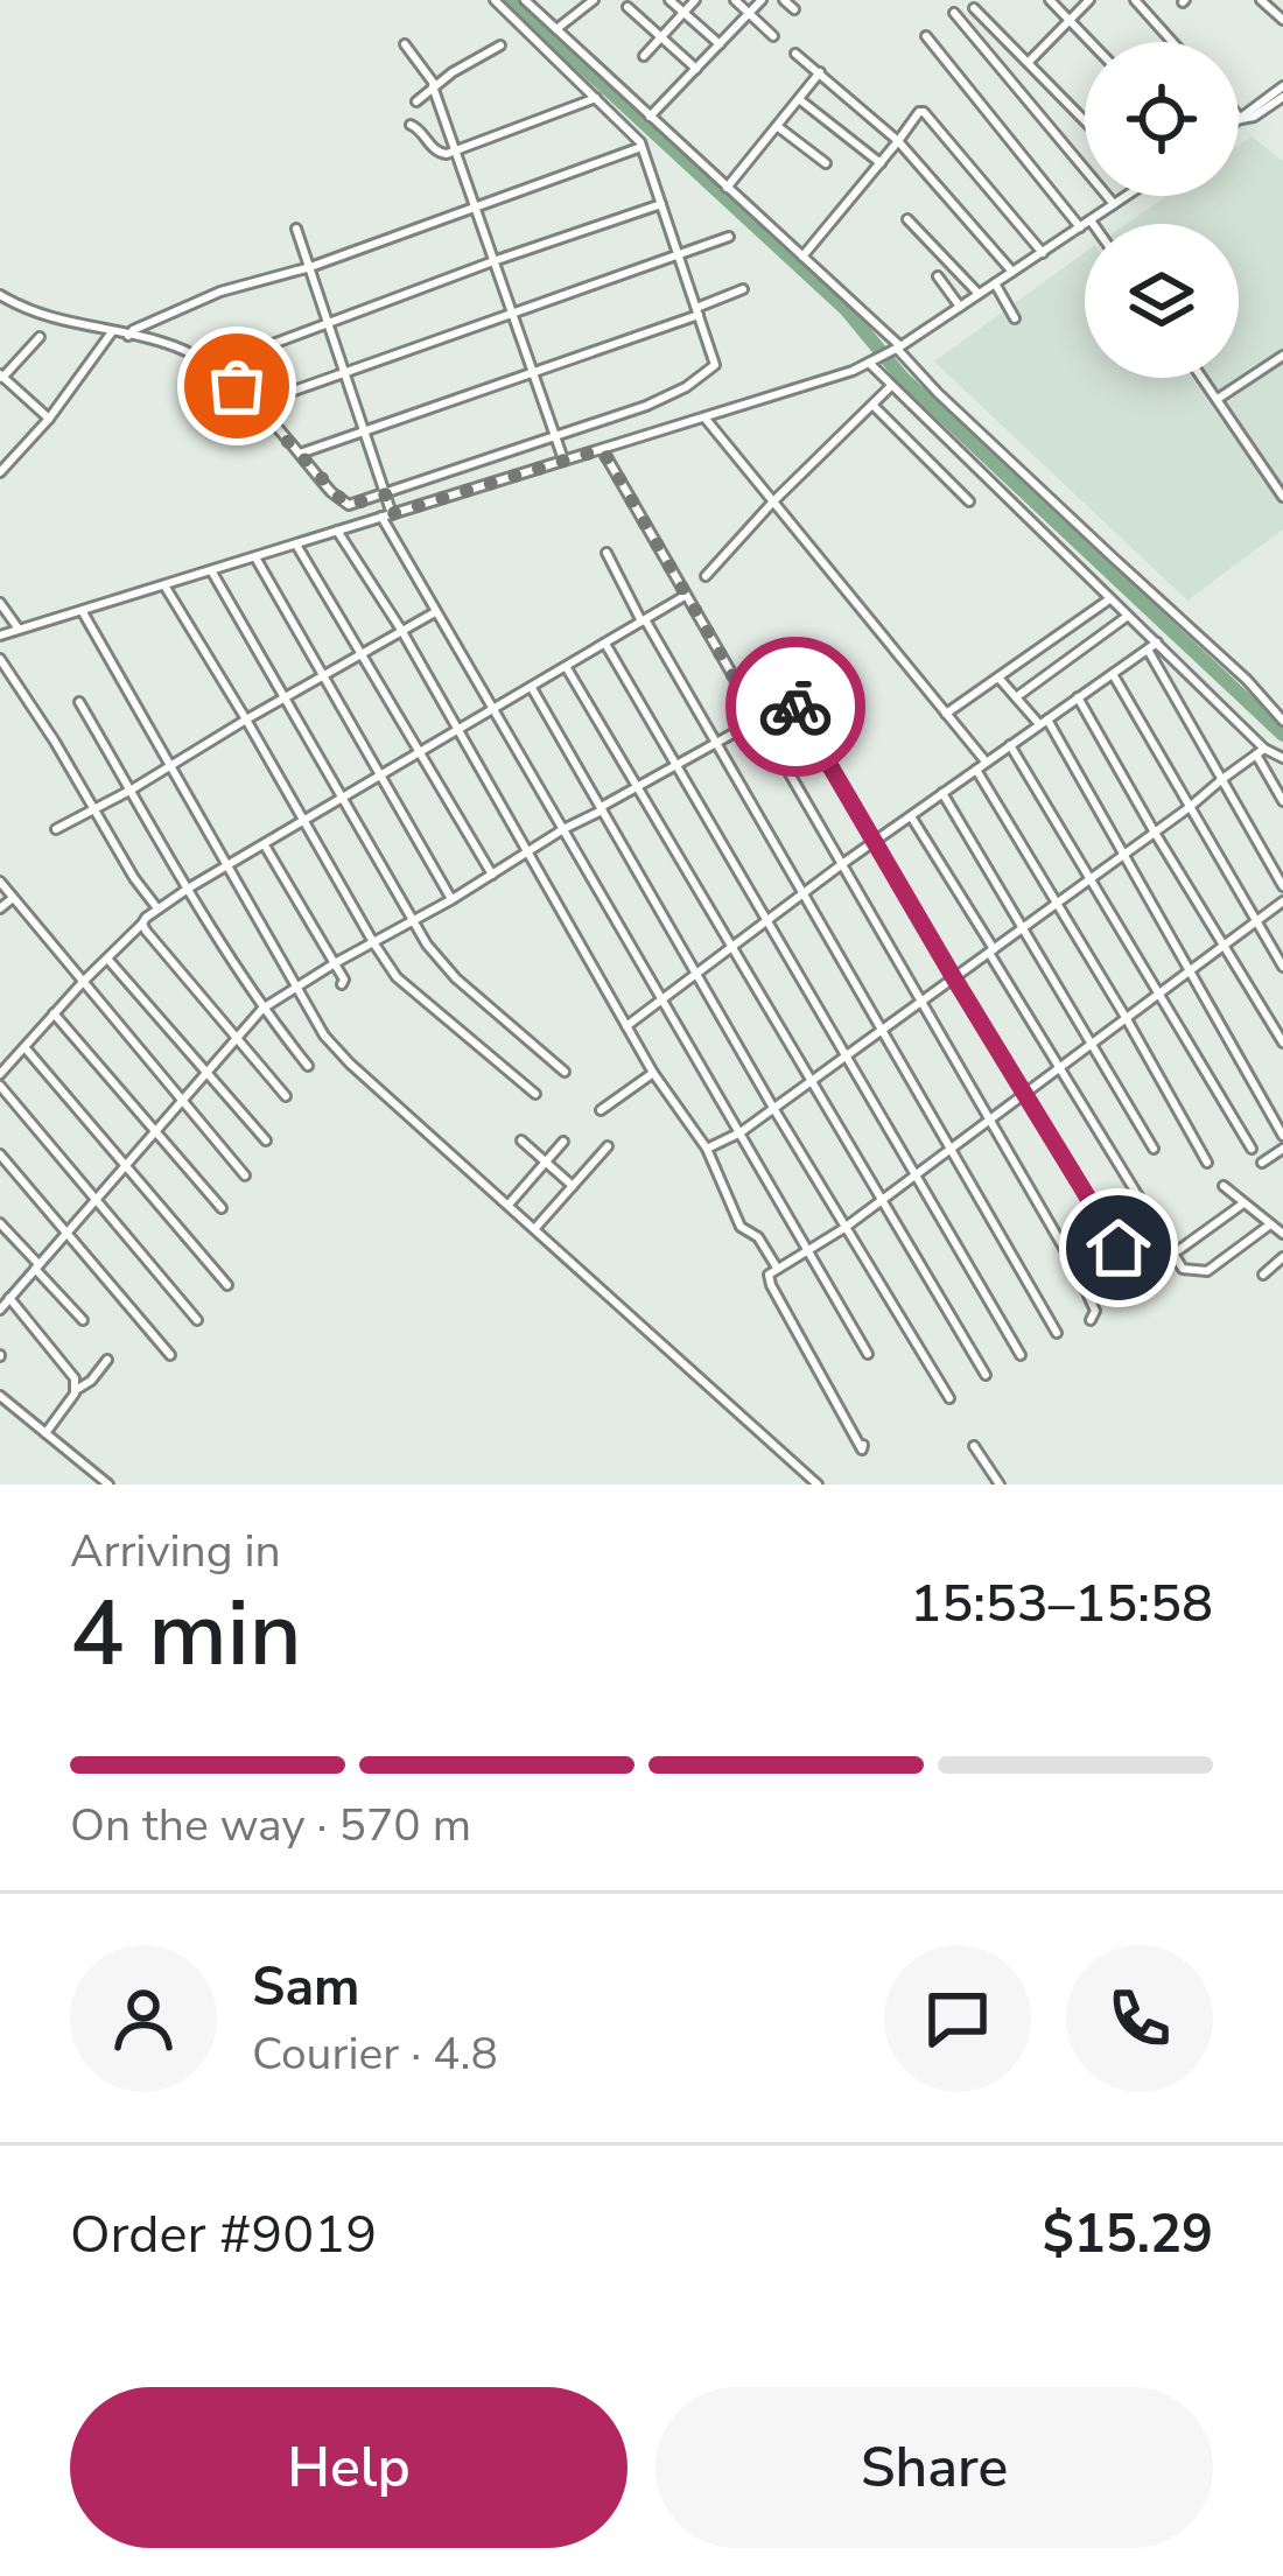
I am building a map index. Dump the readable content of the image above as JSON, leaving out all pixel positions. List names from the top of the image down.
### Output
{
  "page": {
    "heading": ["4 min", "Arriving in", "15:53–15:58"],
    "panel": [
      "Sam",
      "Courier · 4.8",
      "Order #9019",
      "$15.29"
    ],
    "bar": "On the way · 570 m",
    "buttons": ["Help", "Share"]
  }
}
